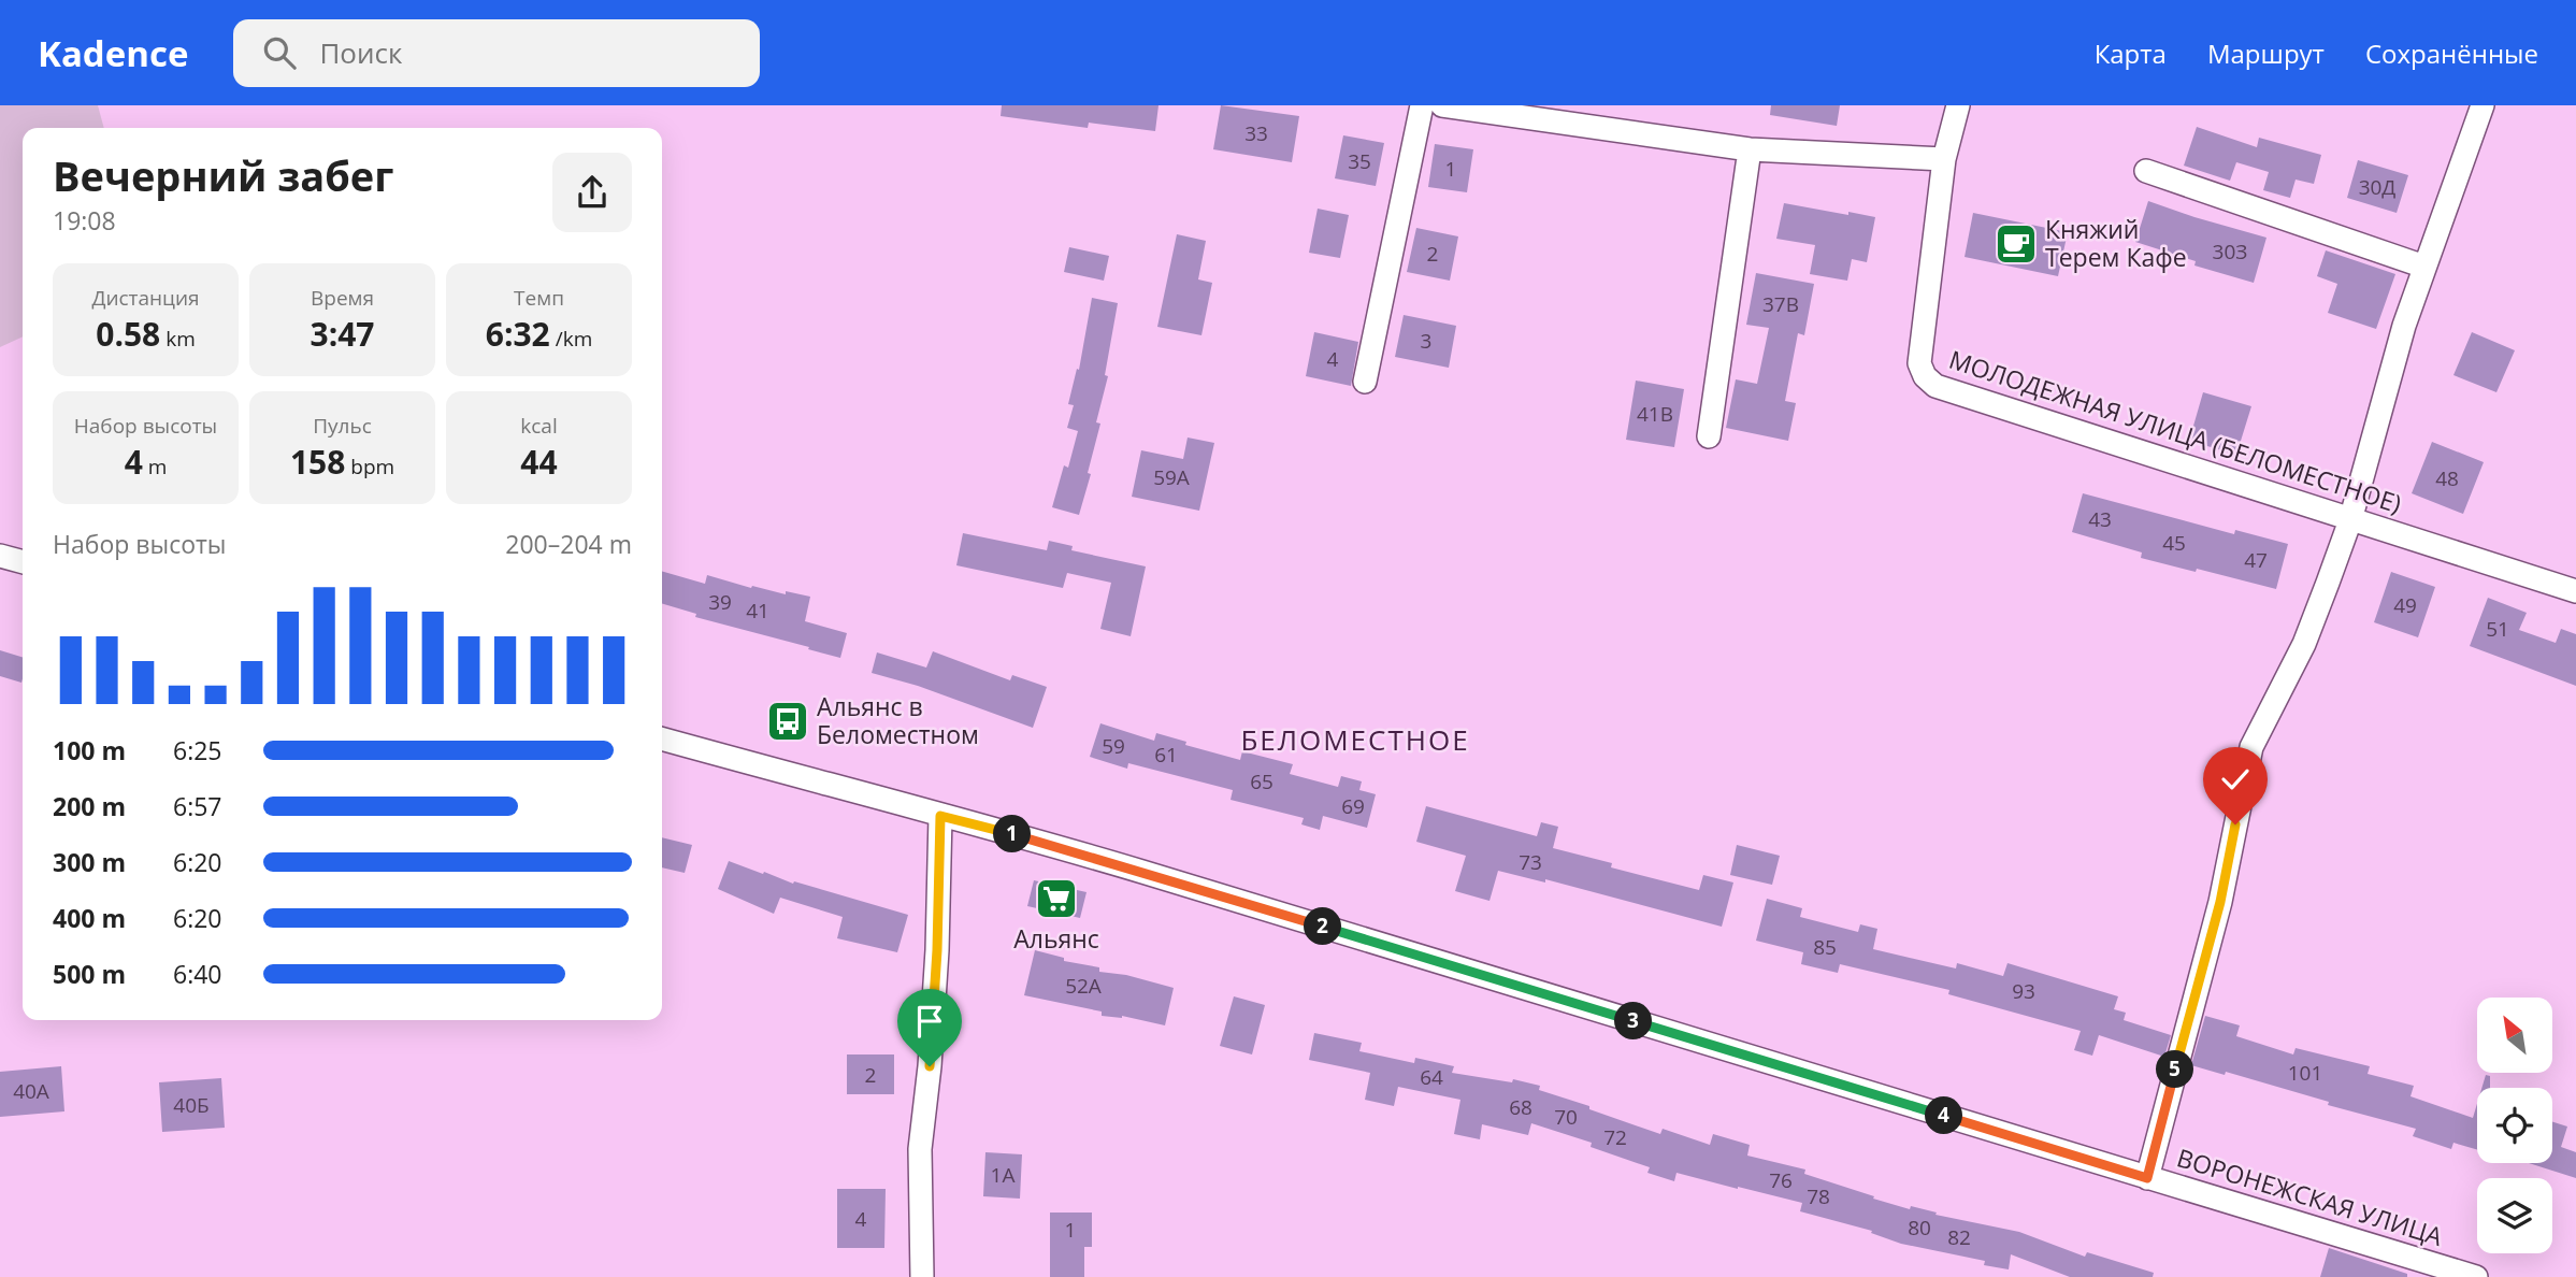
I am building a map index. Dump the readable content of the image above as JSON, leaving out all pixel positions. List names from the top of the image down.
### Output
{
  "streets": {
    "street": ["МОЛОДЕЖНАЯ УЛИЦА (БЕЛОМЕСТНОЕ)", "ВОРОНЕЖСКАЯ УЛИЦА"]
  },
  "districts": ["БЕЛОМЕСТНОЕ"],
  "places": {
    "cafe": ["Княжий Терем Кафе"],
    "bus stop": ["Альянс в Беломестном"],
    "supermarket": ["Альянс"]
  },
  "house_numbers": [
    "33",
    "35",
    "1",
    "30Д",
    "30З",
    "2",
    "37В",
    "3",
    "4",
    "41В",
    "59А",
    "48",
    "43",
    "45",
    "47",
    "39",
    "49",
    "41",
    "51",
    "59",
    "61",
    "65",
    "69",
    "73",
    "85",
    "52А",
    "93",
    "101",
    "2",
    "64",
    "40А",
    "40Б",
    "68",
    "70",
    "72",
    "1А",
    "76",
    "78",
    "4",
    "80",
    "1",
    "82"
  ],
  "north": "top left",
  "page": {
    "header": "Kadence",
    "search": "Поиск",
    "nav": ["Карта", "Маршрут", "Сохранённые"],
    "heading": ["Вечерний забег", "19:08"],
    "stats": [
      ["Дистанция", "0.58 km"],
      ["Время", "3:47"],
      ["Темп", "6:32 /km"],
      ["Набор высоты", "4 m"],
      ["Пульс", "158 bpm"],
      ["kcal", "44"]
    ],
    "chart": ["Набор высоты", "200–204 m"],
    "list": [
      {
        "name": "100 m",
        "note": "6:25"
      },
      {
        "name": "200 m",
        "note": "6:57"
      },
      {
        "name": "300 m",
        "note": "6:20"
      },
      {
        "name": "400 m",
        "note": "6:20"
      },
      {
        "name": "500 m",
        "note": "6:40"
      }
    ],
    "pins": [
      "1",
      "2",
      "3",
      "5",
      "4"
    ]
  }
}
